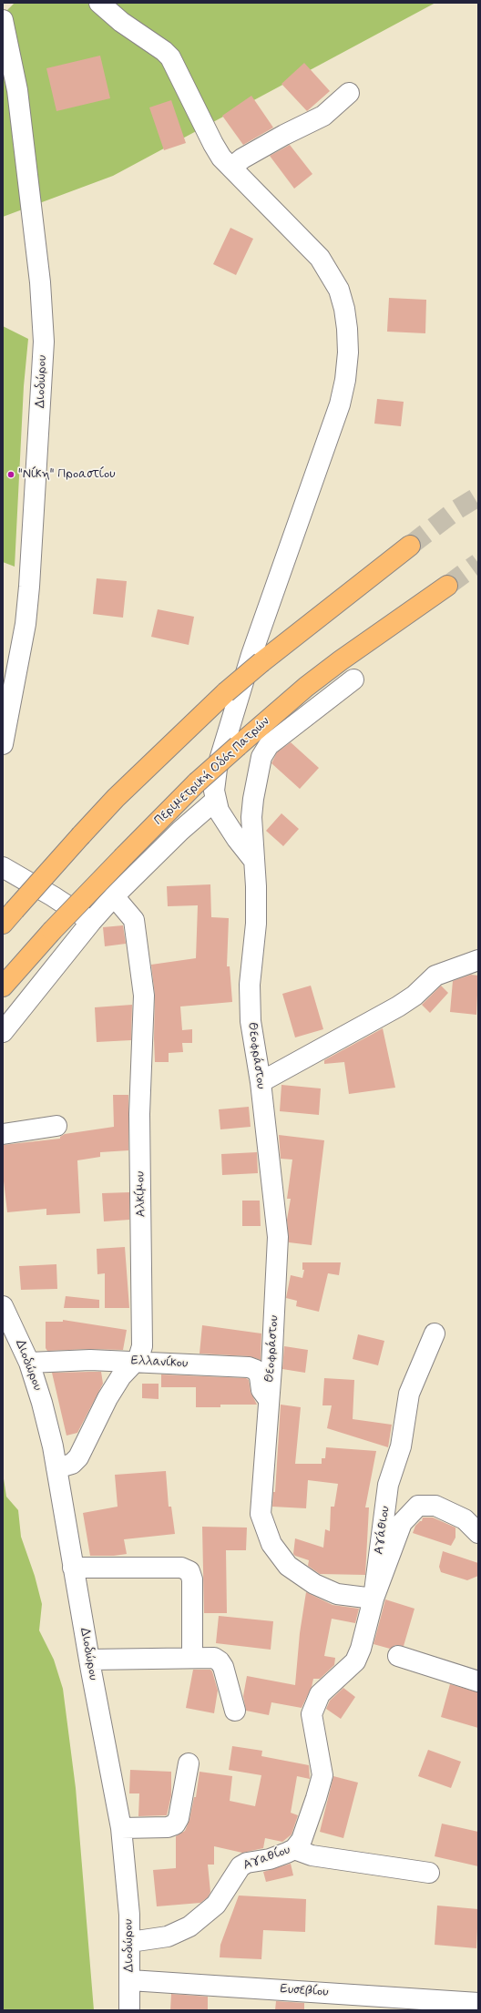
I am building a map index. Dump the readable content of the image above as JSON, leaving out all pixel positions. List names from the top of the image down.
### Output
{
  "streets": {
    "highway": ["Περιμετρική Οδός Πατρών"],
    "street": [
      "Διοδώρου",
      "Θεοφράστου",
      "Αλκίμου",
      "Ελλανίκου",
      "Αγάθιου",
      "Αγαθίου",
      "Ευσεβίου"
    ]
  },
  "crossings": [
    ["Διοδώρου", "Αλκίμου"],
    ["Διοδώρου", "Ελλανίκου"],
    ["Διοδώρου", "Αγαθίου"],
    ["Διοδώρου", "Ευσεβίου"],
    ["Θεοφράστου", "Ελλανίκου"],
    ["Θεοφράστου", "Αγάθιου"],
    ["Αλκίμου", "Ελλανίκου"],
    ["Αγάθιου", "Αγαθίου"]
  ],
  "places": ["\"Νίκη\" Προαστίου"]
}
